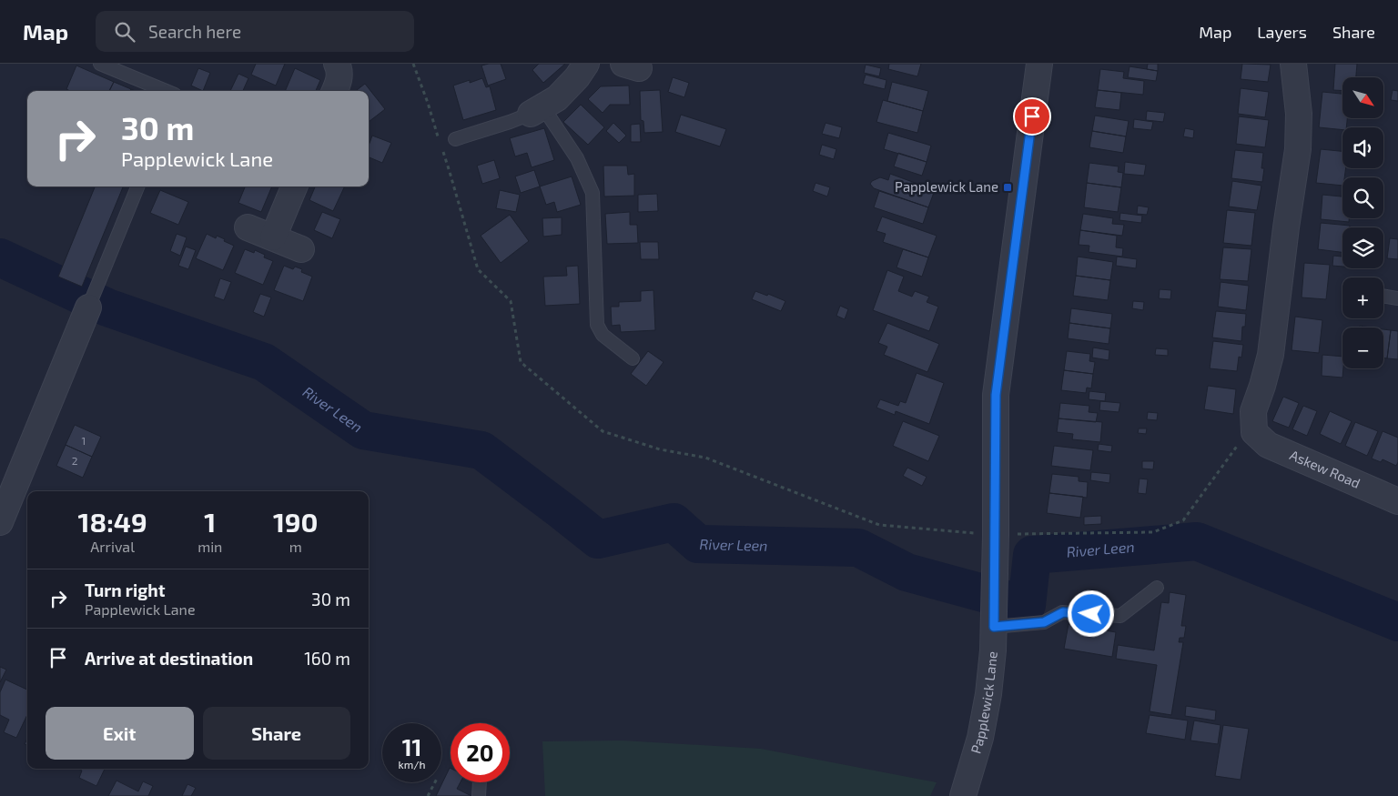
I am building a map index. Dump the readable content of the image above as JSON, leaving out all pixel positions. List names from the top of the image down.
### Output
{
  "streets": {
    "street": ["Askew Road", "Papplewick Lane"]
  },
  "water": ["River Leen"],
  "places": {
    "transit": ["Papplewick Lane"]
  },
  "house_numbers": ["1", "2"],
  "north": "bottom right",
  "page": {
    "header": "Map",
    "search": "Search here",
    "nav": ["Map", "Layers", "Share"],
    "map_buttons": ["+", "−"],
    "turn": ["30 m", "Papplewick Lane"],
    "eta": [
      "18:49",
      "Arrival",
      "1",
      "min",
      "190",
      "m"
    ],
    "list": [
      {
        "name": "Turn right",
        "note": "Papplewick Lane",
        "value": "30 m"
      },
      {
        "name": "Arrive at destination",
        "value": "160 m"
      }
    ],
    "buttons": ["Exit", "Share"],
    "speed": "11 km/h",
    "limit": "20"
  }
}
